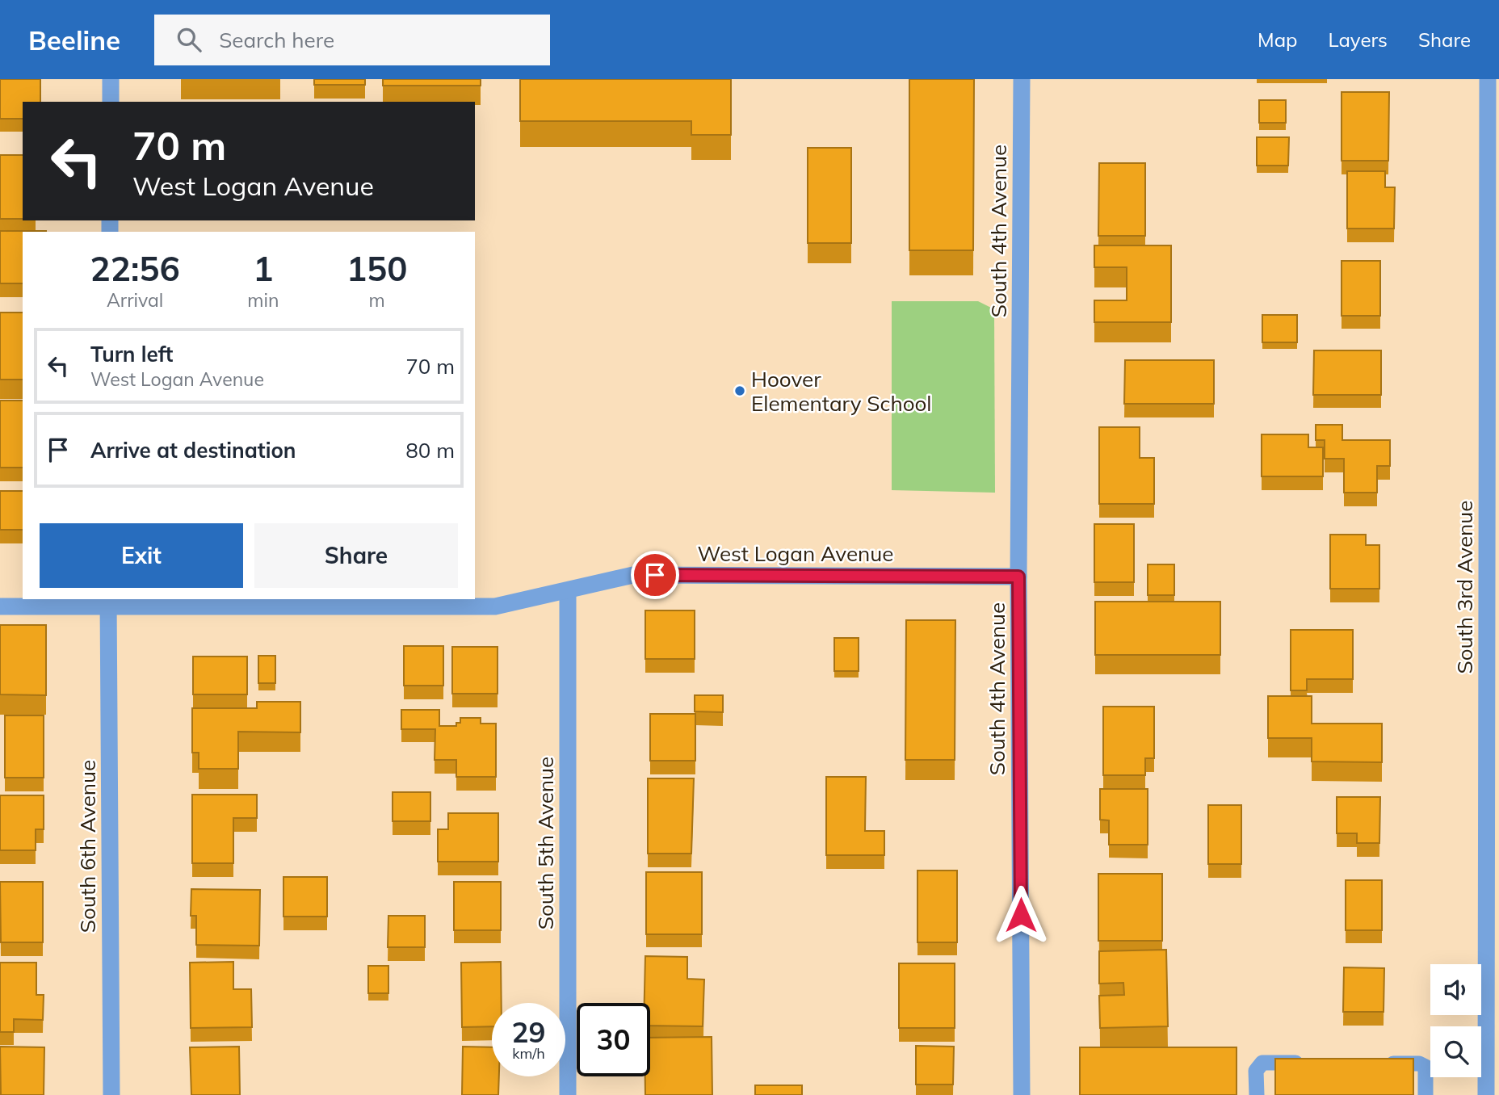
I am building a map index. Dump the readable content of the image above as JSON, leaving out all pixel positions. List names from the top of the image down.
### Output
{
  "streets": {
    "street": [
      "South 4th Avenue",
      "West Logan Avenue",
      "South 3rd Avenue",
      "South 5th Avenue",
      "South 6th Avenue"
    ]
  },
  "crossings": [
    ["South 4th Avenue", "West Logan Avenue"],
    ["West Logan Avenue", "South 5th Avenue"],
    ["West Logan Avenue", "South 6th Avenue"]
  ],
  "places": ["Hoover Elementary School"],
  "page": {
    "header": "Beeline",
    "search": "Search here",
    "nav": ["Map", "Layers", "Share"],
    "turn": ["70 m", "West Logan Avenue"],
    "eta": [
      "22:56",
      "Arrival",
      "1",
      "min",
      "150",
      "m"
    ],
    "list": [
      {
        "name": "Turn left",
        "note": "West Logan Avenue",
        "value": "70 m"
      },
      {
        "name": "Arrive at destination",
        "value": "80 m"
      }
    ],
    "buttons": ["Exit", "Share"],
    "speed": "29 km/h",
    "limit": "30"
  }
}
